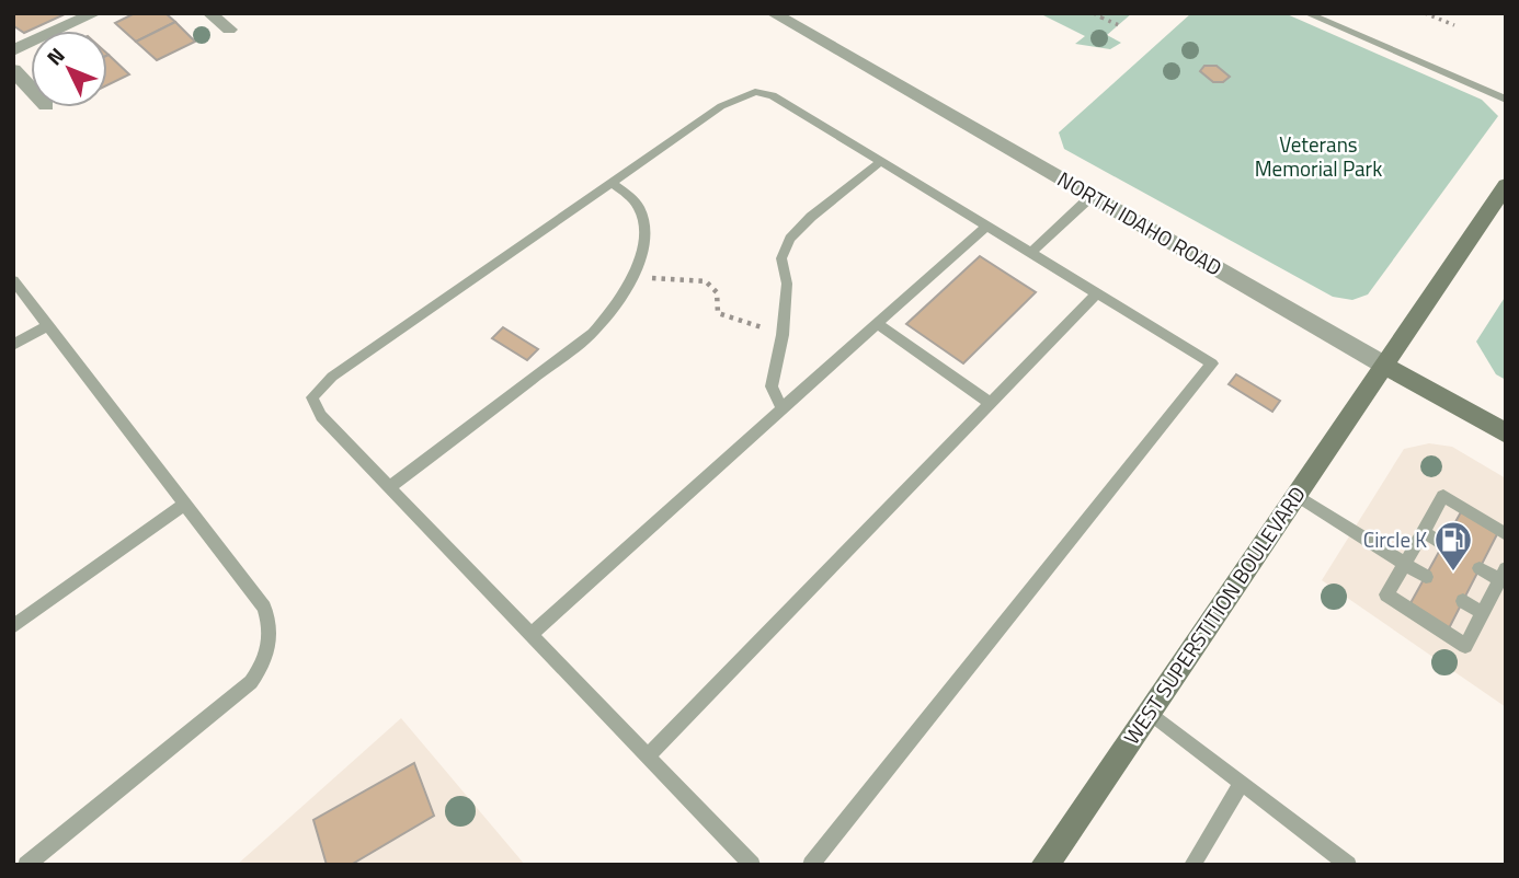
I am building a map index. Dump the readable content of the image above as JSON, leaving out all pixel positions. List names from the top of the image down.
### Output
{
  "streets": {
    "main road": ["NORTH IDAHO ROAD", "WEST SUPERSTITION BOULEVARD"]
  },
  "crossings": [
    ["NORTH IDAHO ROAD", "WEST SUPERSTITION BOULEVARD"]
  ],
  "parks": ["Veterans Memorial Park"],
  "places": {
    "fuel station": ["Circle K"]
  },
  "north": "top left"
}
